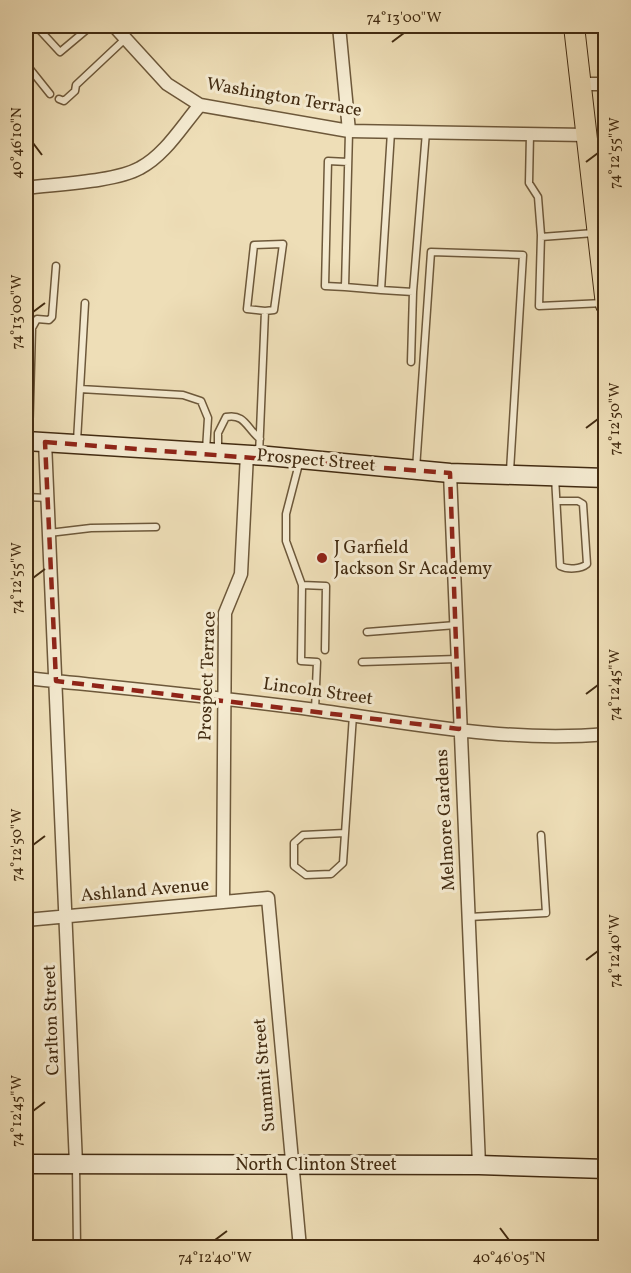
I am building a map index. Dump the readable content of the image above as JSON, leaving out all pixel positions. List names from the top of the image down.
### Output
{
  "streets": {
    "street": [
      "Washington Terrace",
      "Prospect Street",
      "Prospect Terrace",
      "Lincoln Street",
      "Melmore Gardens",
      "Ashland Avenue",
      "Carlton Street",
      "Summit Street",
      "North Clinton Street"
    ]
  },
  "crossings": [
    ["Prospect Street", "Prospect Terrace"],
    ["Prospect Street", "Melmore Gardens"],
    ["Prospect Street", "Carlton Street"],
    ["Prospect Terrace", "Lincoln Street"],
    ["Prospect Terrace", "Ashland Avenue"],
    ["Lincoln Street", "Melmore Gardens"],
    ["Lincoln Street", "Carlton Street"],
    ["Melmore Gardens", "North Clinton Street"],
    ["Ashland Avenue", "Carlton Street"],
    ["Ashland Avenue", "Summit Street"],
    ["Carlton Street", "North Clinton Street"],
    ["Summit Street", "North Clinton Street"]
  ],
  "places": ["J Garfield Jackson Sr Academy"],
  "coordinates": [
    "74°13'00\"W",
    "40°46'10\"N",
    "74°12'55\"W",
    "74°12'50\"W",
    "74°12'45\"W",
    "74°12'40\"W",
    "40°46'05\"N"
  ]
}
